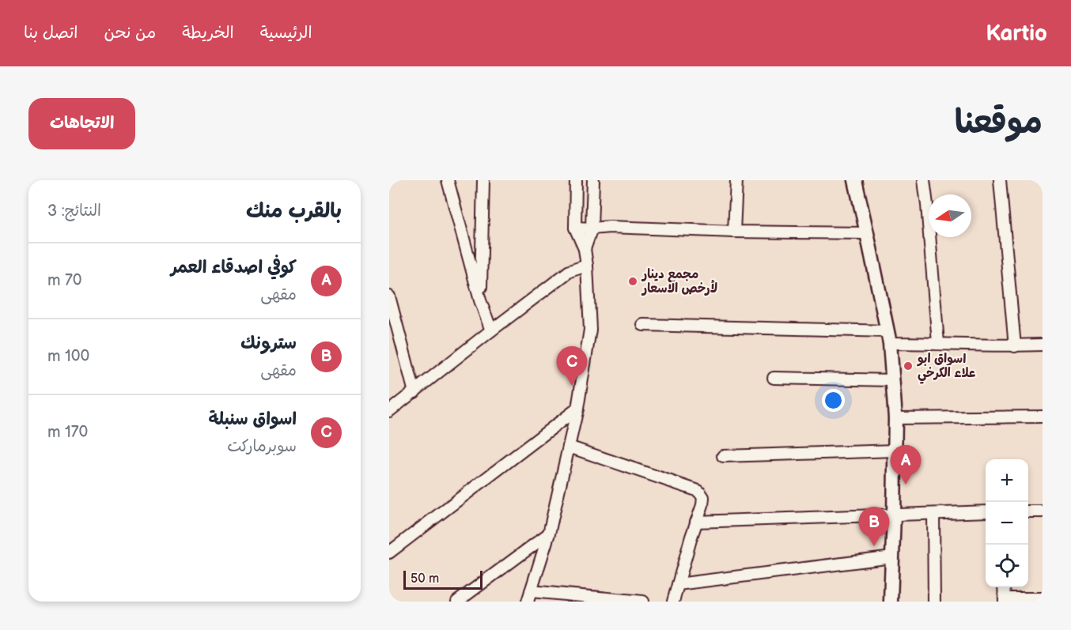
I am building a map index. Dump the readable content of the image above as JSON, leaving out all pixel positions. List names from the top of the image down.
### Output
{
  "places": ["مجمع دينار لأرخص الاسعار", "اسواق ابو علاء الكرخي"],
  "scale_bar": "50 m",
  "north": "left",
  "page": {
    "header": "Kartio",
    "nav": [
      "الرئيسية",
      "الخريطة",
      "من نحن",
      "اتصل بنا"
    ],
    "title": "موقعنا",
    "buttons": "الاتجاهات",
    "heading": ["بالقرب منك", "النتائج: 3"],
    "list": [
      {
        "mark": "A",
        "name": "كوفي اصدقاء العمر",
        "note": "مقهى",
        "value": "70 m"
      },
      {
        "mark": "B",
        "name": "سترونك",
        "note": "مقهى",
        "value": "100 m"
      },
      {
        "mark": "C",
        "name": "اسواق سنبلة",
        "note": "سوبرماركت",
        "value": "170 m"
      }
    ],
    "pins": ["C", "A", "B"],
    "map_buttons": ["+", "−"],
    "scale": "50 m"
  }
}
